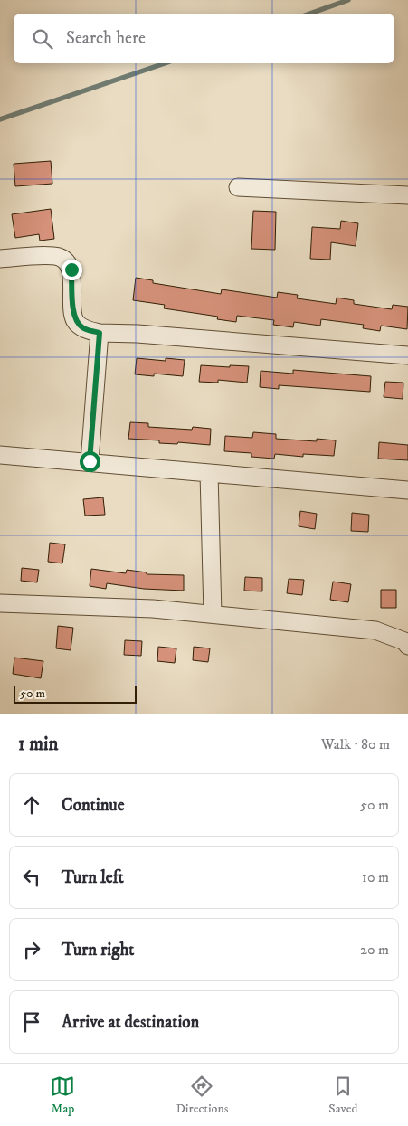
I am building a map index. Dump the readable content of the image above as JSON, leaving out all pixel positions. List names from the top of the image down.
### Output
{
  "scale_bar": "50 m",
  "page": {
    "search": "Search here",
    "scale": "50 m",
    "heading": ["1 min", "Walk · 80 m"],
    "list": [
      ["Continue", "50 m"],
      ["Turn left", "10 m"],
      ["Turn right", "20 m"],
      "Arrive at destination"
    ],
    "nav": ["Map", "Directions", "Saved"]
  }
}
